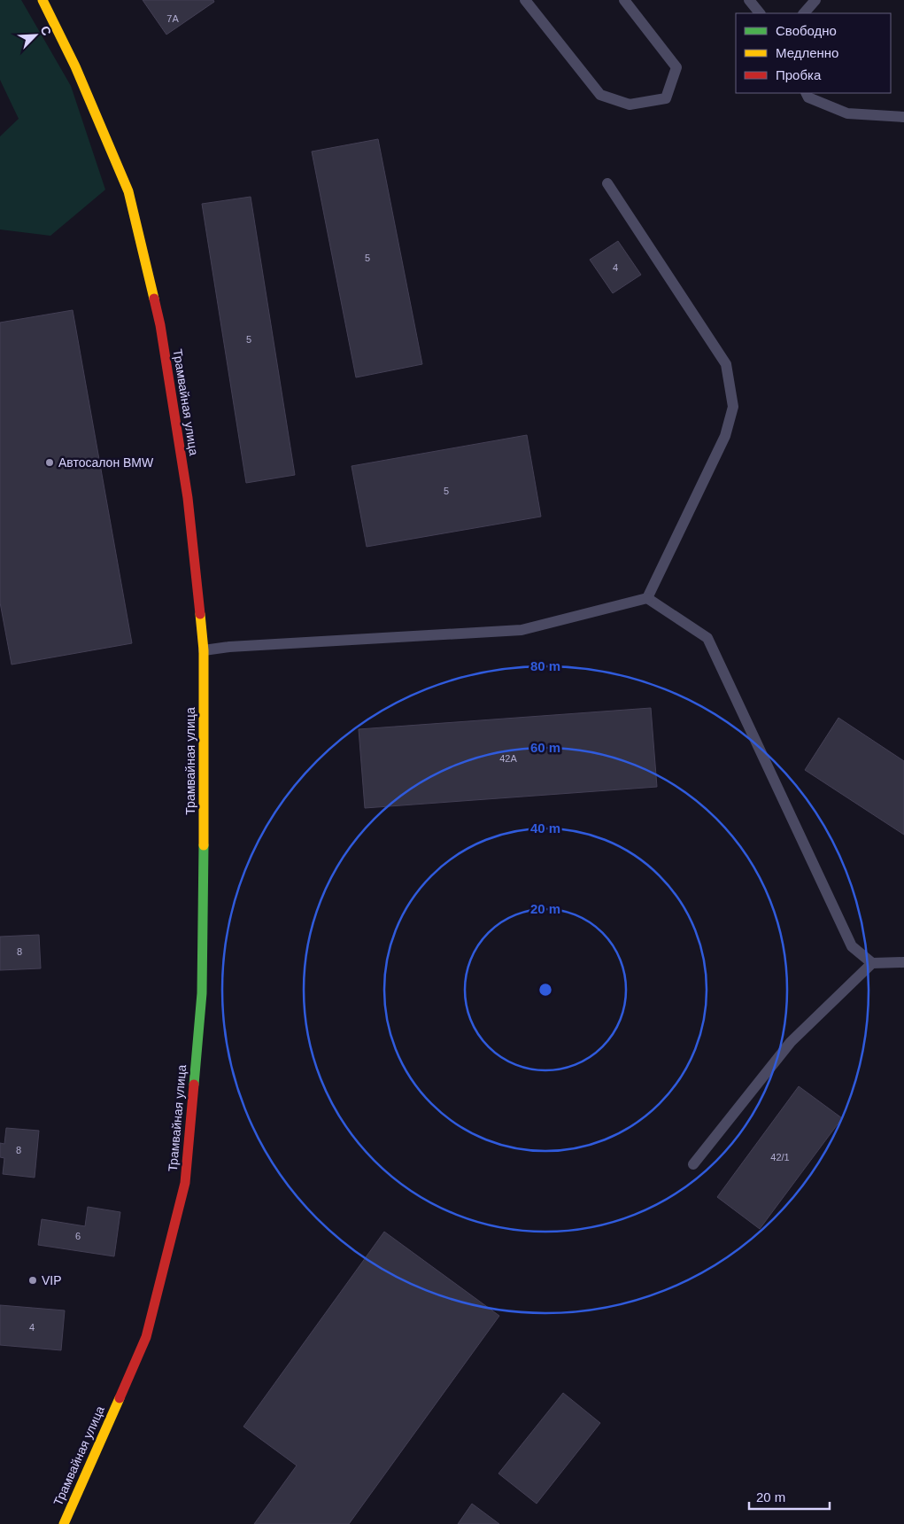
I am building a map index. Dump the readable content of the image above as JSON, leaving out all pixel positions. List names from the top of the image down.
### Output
{
  "streets": {
    "street": ["Трамвайная улица"]
  },
  "places": ["Автосалон BMW", "VIP"],
  "house_numbers": [
    "7А",
    "5",
    "4",
    "5",
    "5",
    "42А",
    "8",
    "8",
    "42/1",
    "6",
    "4"
  ],
  "legend": ["Свободно", "Медленно", "Пробка"],
  "scale_bar": "20 m",
  "north": "top right",
  "rings": [
    "80 m",
    "60 m",
    "40 m",
    "20 m"
  ]
}
